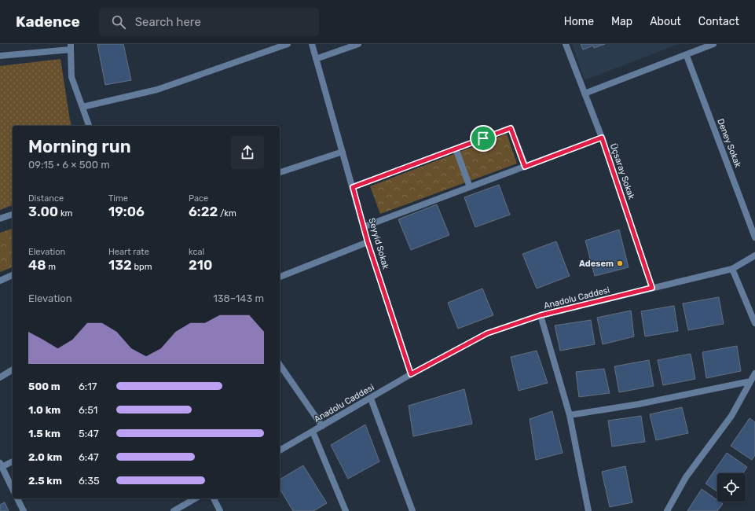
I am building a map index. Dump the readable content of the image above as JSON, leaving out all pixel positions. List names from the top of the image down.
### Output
{
  "streets": {
    "street": [
      "Deney Sokak",
      "Üçsaray Sokak",
      "Seyyid Sokak",
      "Anadolu Caddesi"
    ]
  },
  "crossings": [
    ["Üçsaray Sokak", "Anadolu Caddesi"],
    ["Seyyid Sokak", "Anadolu Caddesi"]
  ],
  "places": ["Adesem"],
  "page": {
    "header": "Kadence",
    "search": "Search here",
    "nav": [
      "Home",
      "Map",
      "About",
      "Contact"
    ],
    "heading": ["Morning run", "09:15 · 6 × 500 m"],
    "stats": [
      ["Distance", "3.00 km"],
      ["Time", "19:06"],
      ["Pace", "6:22 /km"],
      ["Elevation", "48 m"],
      ["Heart rate", "132 bpm"],
      ["kcal", "210"]
    ],
    "chart": ["Elevation", "138–143 m"],
    "list": [
      {
        "name": "500 m",
        "note": "6:17"
      },
      {
        "name": "1.0 km",
        "note": "6:51"
      },
      {
        "name": "1.5 km",
        "note": "5:47"
      },
      {
        "name": "2.0 km",
        "note": "6:47"
      },
      {
        "name": "2.5 km",
        "note": "6:35"
      }
    ]
  }
}
